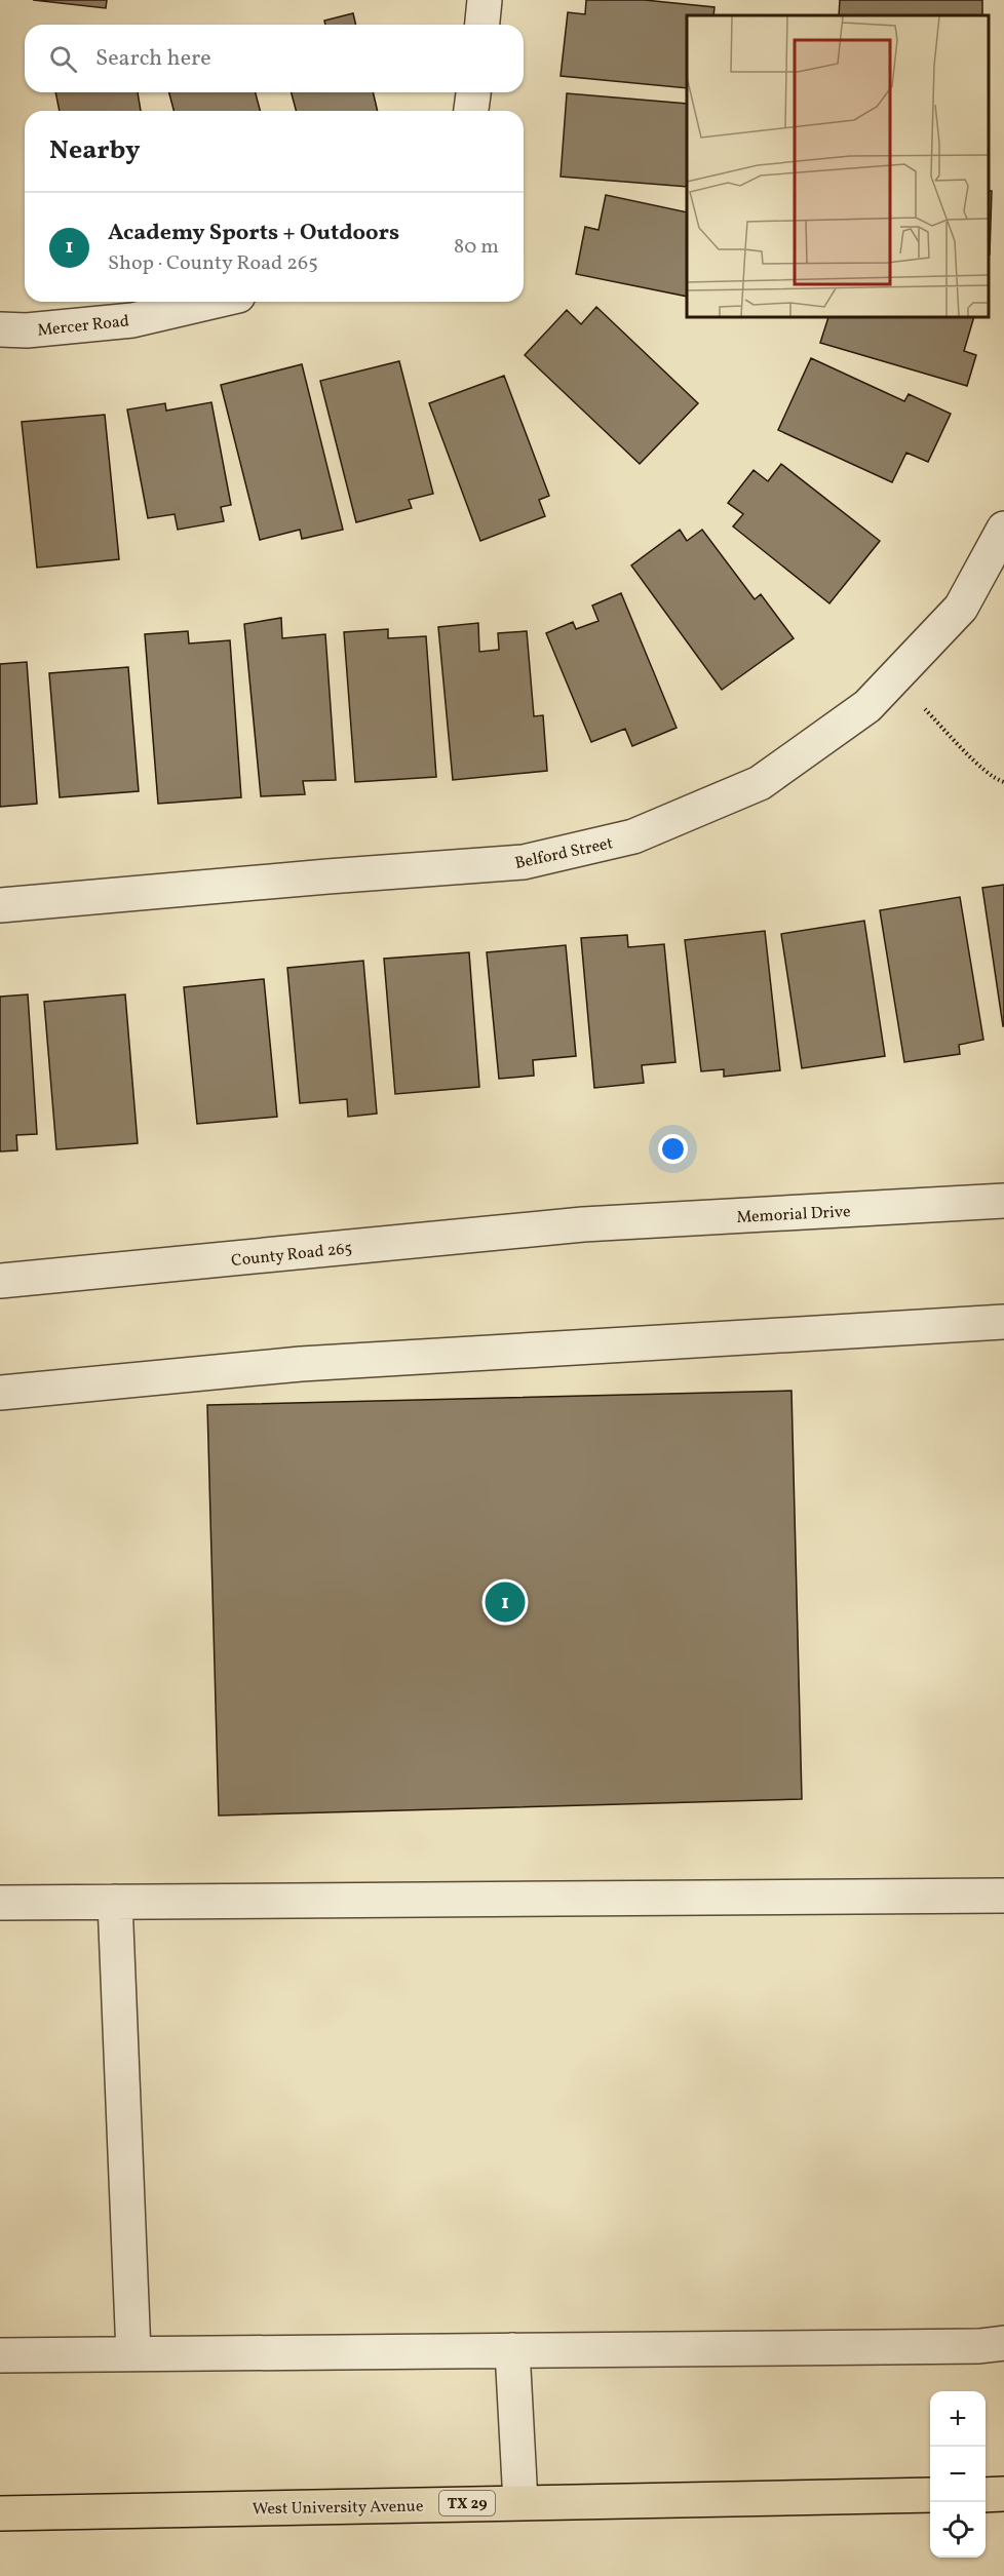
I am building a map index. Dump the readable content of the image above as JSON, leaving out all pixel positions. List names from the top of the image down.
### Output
{
  "streets": {
    "main road": ["TX 29", "West University Avenue"],
    "street": [
      "Mercer Road",
      "Belford Street",
      "Memorial Drive",
      "County Road 265"
    ]
  },
  "crossings": [
    ["Memorial Drive", "County Road 265"]
  ],
  "page": {
    "search": "Search here",
    "heading": "Nearby",
    "list": [
      {
        "mark": "1",
        "name": "Academy Sports + Outdoors",
        "note": "Shop · County Road 265",
        "value": "80 m"
      }
    ],
    "pins": "1",
    "map_buttons": ["+", "−"]
  }
}
